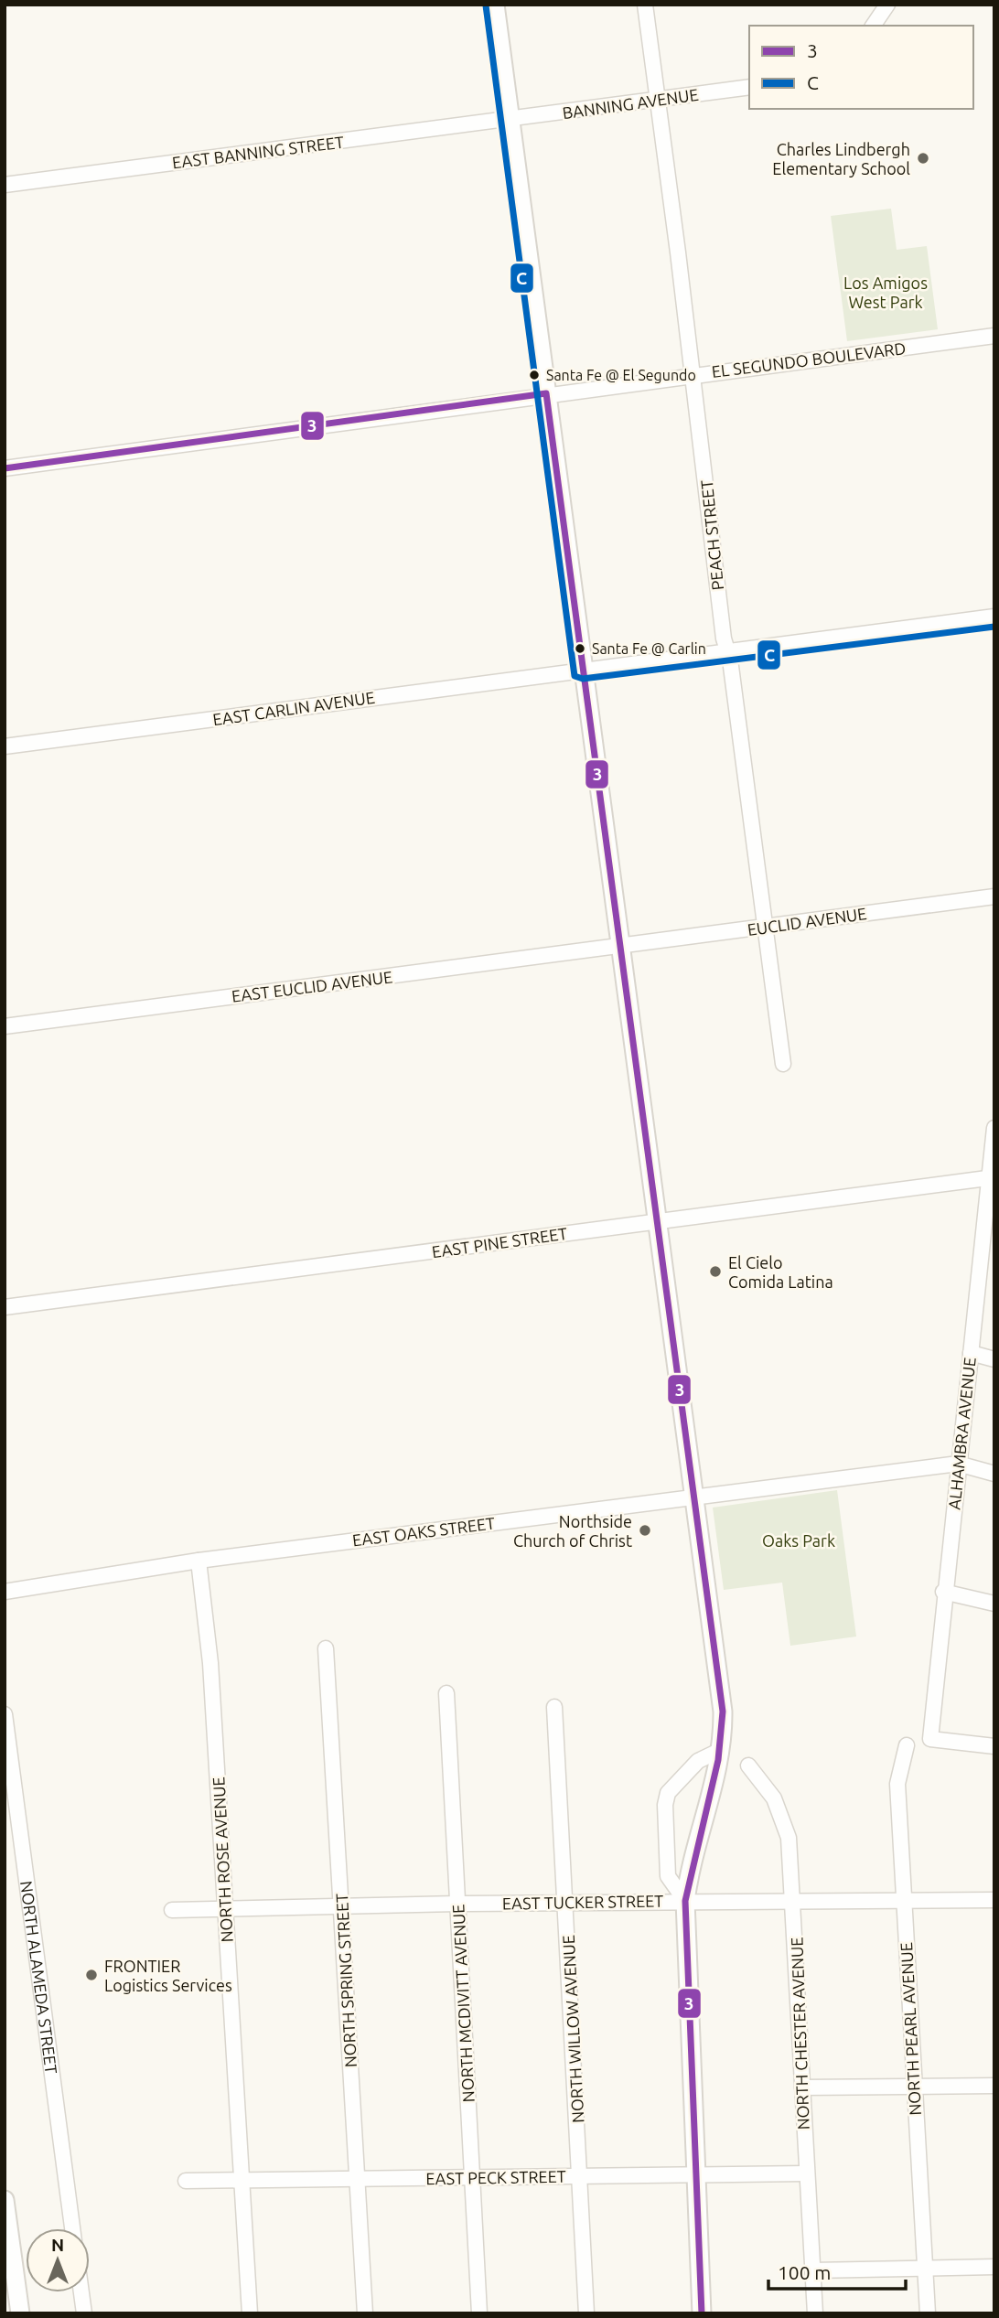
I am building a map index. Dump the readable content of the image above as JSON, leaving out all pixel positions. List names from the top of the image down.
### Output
{
  "streets": {
    "street": [
      "BANNING AVENUE",
      "EAST BANNING STREET",
      "EL SEGUNDO BOULEVARD",
      "PEACH STREET",
      "EAST CARLIN AVENUE",
      "EUCLID AVENUE",
      "EAST EUCLID AVENUE",
      "EAST PINE STREET",
      "ALHAMBRA AVENUE",
      "EAST OAKS STREET",
      "NORTH ROSE AVENUE",
      "EAST TUCKER STREET",
      "NORTH ALAMEDA STREET",
      "NORTH SPRING STREET",
      "NORTH MCDIVITT AVENUE",
      "NORTH WILLOW AVENUE",
      "NORTH PEARL AVENUE",
      "NORTH CHESTER AVENUE",
      "EAST PECK STREET"
    ]
  },
  "crossings": [
    ["BANNING AVENUE", "EAST BANNING STREET"],
    ["BANNING AVENUE", "PEACH STREET"],
    ["EL SEGUNDO BOULEVARD", "PEACH STREET"],
    ["PEACH STREET", "EAST CARLIN AVENUE"],
    ["PEACH STREET", "EUCLID AVENUE"],
    ["EUCLID AVENUE", "EAST EUCLID AVENUE"],
    ["EAST PINE STREET", "ALHAMBRA AVENUE"],
    ["ALHAMBRA AVENUE", "EAST OAKS STREET"],
    ["EAST OAKS STREET", "NORTH ROSE AVENUE"],
    ["NORTH ROSE AVENUE", "EAST TUCKER STREET"],
    ["NORTH ROSE AVENUE", "EAST PECK STREET"],
    ["EAST TUCKER STREET", "NORTH SPRING STREET"],
    ["EAST TUCKER STREET", "NORTH MCDIVITT AVENUE"],
    ["EAST TUCKER STREET", "NORTH WILLOW AVENUE"],
    ["EAST TUCKER STREET", "NORTH PEARL AVENUE"],
    ["EAST TUCKER STREET", "NORTH CHESTER AVENUE"],
    ["NORTH SPRING STREET", "EAST PECK STREET"],
    ["NORTH MCDIVITT AVENUE", "EAST PECK STREET"],
    ["NORTH WILLOW AVENUE", "EAST PECK STREET"],
    ["NORTH CHESTER AVENUE", "EAST PECK STREET"]
  ],
  "parks": ["Los Amigos West Park", "Oaks Park"],
  "places": [
    "Charles Lindbergh Elementary School",
    "Santa Fe @ El Segundo",
    "Santa Fe @ Carlin",
    "El Cielo Comida Latina",
    "Northside Church of Christ",
    "FRONTIER Logistics Services"
  ],
  "lines": ["transit line C", "transit line 3"],
  "legend": ["3", "C"],
  "scale_bar": "100 m",
  "north": "top"
}
